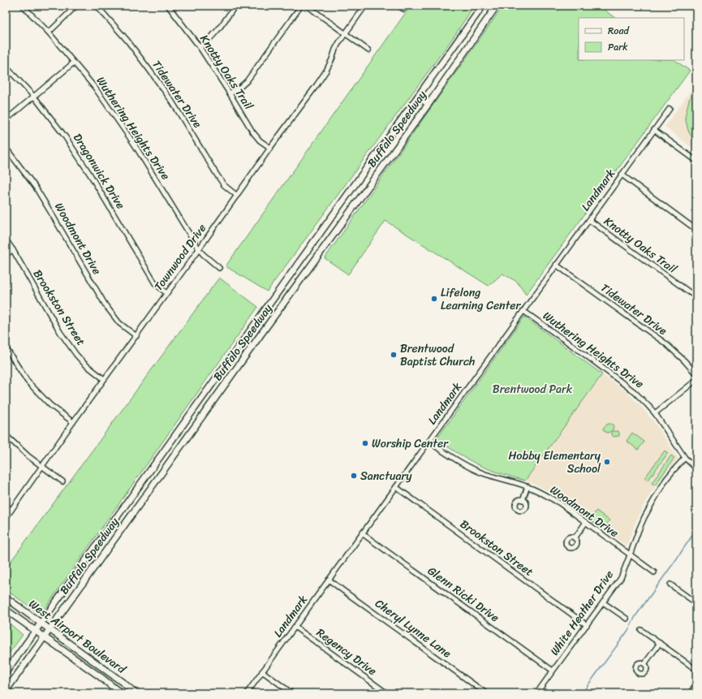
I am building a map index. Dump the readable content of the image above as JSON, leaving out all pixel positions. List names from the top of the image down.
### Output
{
  "streets": {
    "main road": ["Buffalo Speedway", "West Airport Boulevard"],
    "street": [
      "Knotty Oaks Trail",
      "Tidewater Drive",
      "Wuthering Heights Drive",
      "Dragonwick Drive",
      "Landmark",
      "Woodmont Drive",
      "Townwood Drive",
      "Brookston Street",
      "Glenn Ricki Drive",
      "White Heather Drive",
      "Cheryl Lynne Lane",
      "Regency Drive"
    ]
  },
  "crossings": [
    ["Knotty Oaks Trail", "Landmark"],
    ["Knotty Oaks Trail", "Townwood Drive"],
    ["Tidewater Drive", "Landmark"],
    ["Tidewater Drive", "Townwood Drive"],
    ["Wuthering Heights Drive", "Landmark"],
    ["Wuthering Heights Drive", "Townwood Drive"],
    ["Wuthering Heights Drive", "White Heather Drive"],
    ["Buffalo Speedway", "West Airport Boulevard"],
    ["Dragonwick Drive", "Townwood Drive"],
    ["Landmark", "Woodmont Drive"],
    ["Landmark", "Brookston Street"],
    ["Landmark", "Glenn Ricki Drive"],
    ["Landmark", "Cheryl Lynne Lane"],
    ["Landmark", "Regency Drive"],
    ["Woodmont Drive", "Townwood Drive"],
    ["Woodmont Drive", "White Heather Drive"],
    ["Townwood Drive", "Brookston Street"],
    ["Brookston Street", "White Heather Drive"],
    ["Glenn Ricki Drive", "White Heather Drive"]
  ],
  "parks": ["Brentwood Park"],
  "places": [
    "Lifelong Learning Center",
    "Brentwood Baptist Church",
    "Worship Center",
    "Hobby Elementary School",
    "Sanctuary"
  ],
  "legend": ["Road", "Park"]
}
